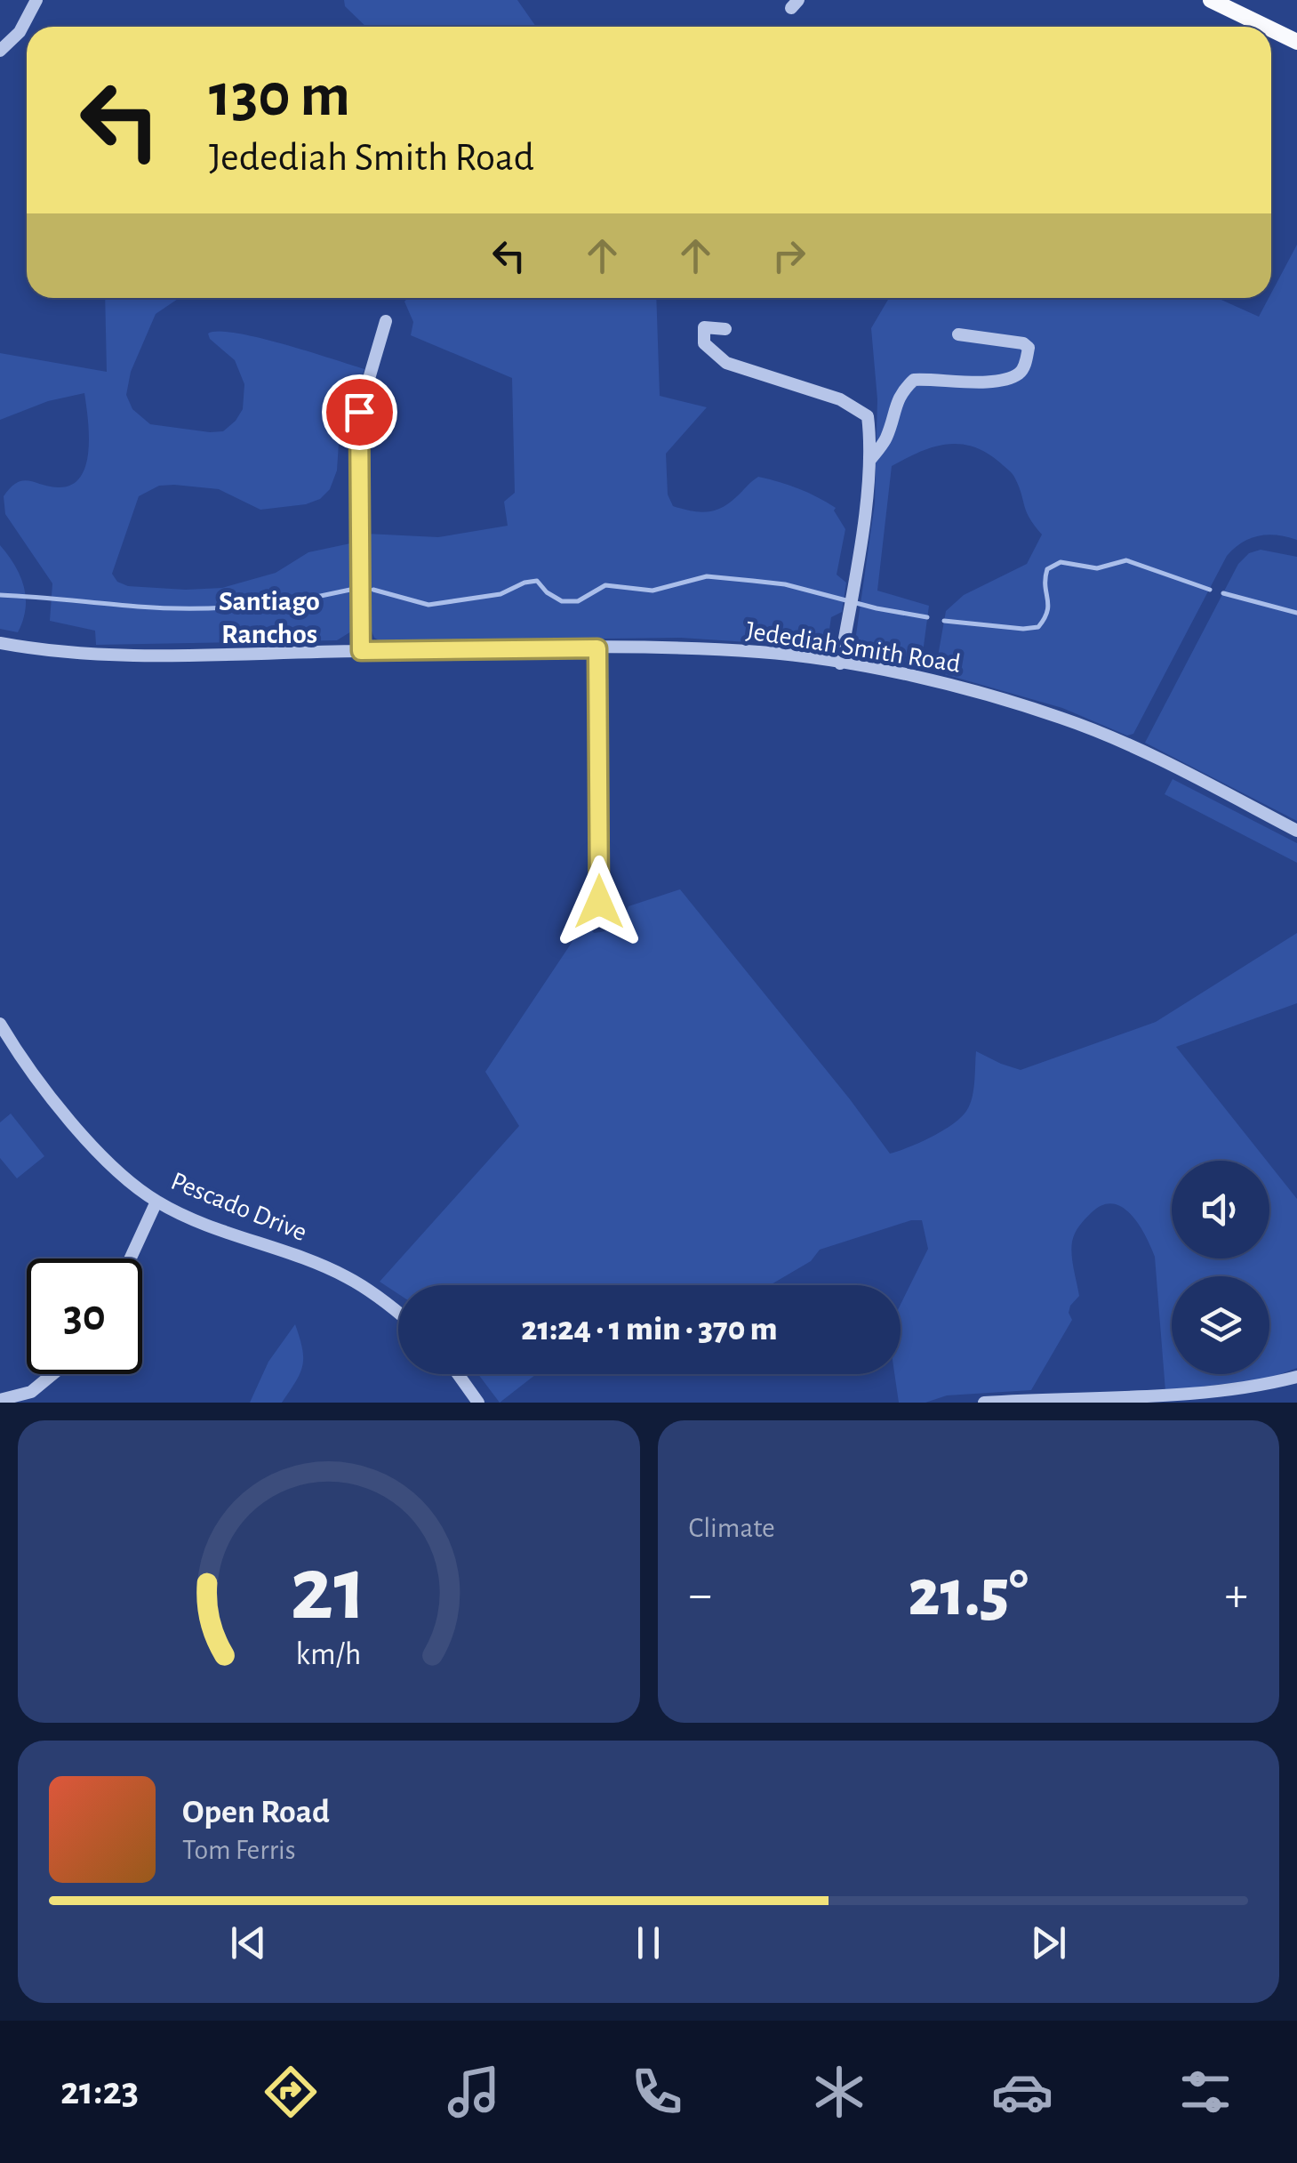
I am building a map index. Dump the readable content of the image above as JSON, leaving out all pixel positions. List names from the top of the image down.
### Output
{
  "streets": {
    "street": ["Jedediah Smith Road", "Pescado Drive"]
  },
  "districts": ["Santiago Ranchos"],
  "page": {
    "turn": ["130 m", "Jedediah Smith Road"],
    "limit": "30",
    "trip": "21:24 · 1 min · 370 m",
    "tile": "Climate",
    "heat": ["−", "21.5°", "+"],
    "song": ["Open Road", "Tom Ferris"],
    "tabs": "21:23",
    "gauge": ["21", "km/h"]
  }
}
